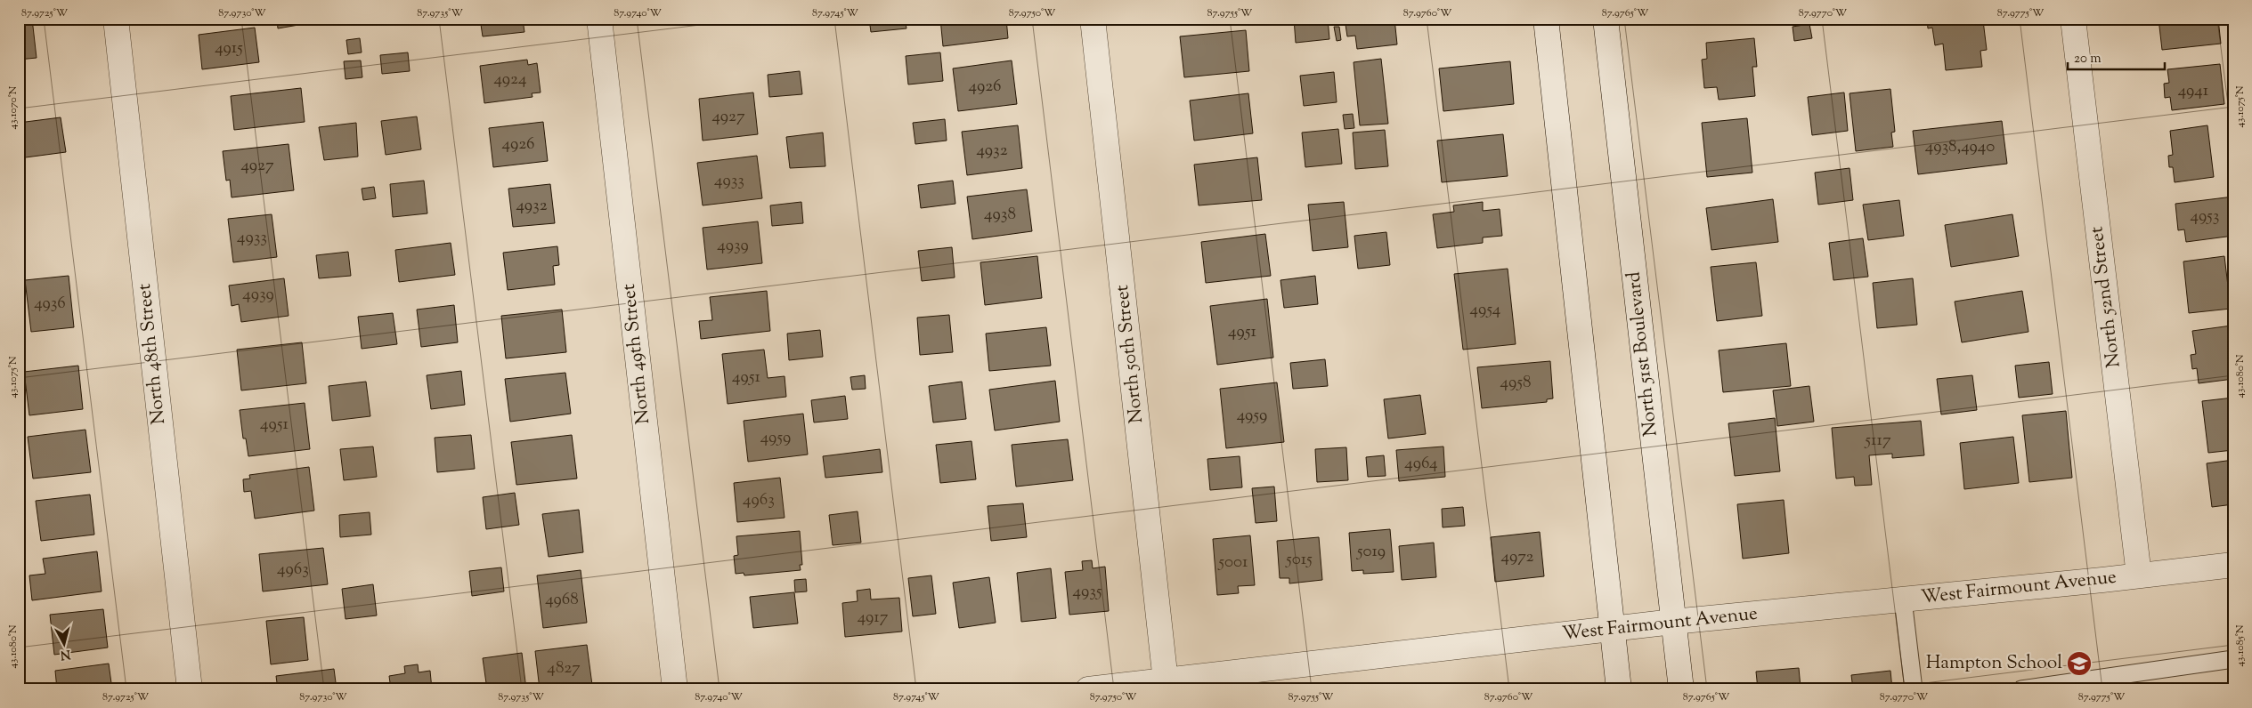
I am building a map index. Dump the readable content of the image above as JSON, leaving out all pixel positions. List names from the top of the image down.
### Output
{
  "streets": {
    "street": [
      "North 52nd Street",
      "North 48th Street",
      "North 49th Street",
      "North 50th Street",
      "North 51st Boulevard",
      "West Fairmount Avenue"
    ]
  },
  "crossings": [
    ["North 52nd Street", "West Fairmount Avenue"],
    ["North 50th Street", "West Fairmount Avenue"],
    ["North 51st Boulevard", "West Fairmount Avenue"]
  ],
  "places": {
    "school or university": ["Hampton School"]
  },
  "house_numbers": [
    "4915",
    "4924",
    "4926",
    "4941",
    "4927",
    "4926",
    "4938,4940",
    "4932",
    "4927",
    "4933",
    "4932",
    "4938",
    "4953",
    "4933",
    "4939",
    "4939",
    "4936",
    "4954",
    "4951",
    "4951",
    "4958",
    "4959",
    "4951",
    "4959",
    "5117",
    "4964",
    "4963",
    "5019",
    "4972",
    "5015",
    "5001",
    "4963",
    "4935",
    "4968",
    "4917",
    "4827"
  ],
  "scale_bar": "20 m",
  "north": "bottom",
  "coordinates": [
    "87.9725°W",
    "87.9730°W",
    "87.9735°W",
    "87.9740°W",
    "87.9745°W",
    "87.9750°W",
    "87.9755°W",
    "87.9760°W",
    "87.9765°W",
    "87.9770°W",
    "87.9775°W",
    "43.1075°N",
    "43.1070°N",
    "43.1080°N",
    "43.1085°N"
  ]
}
